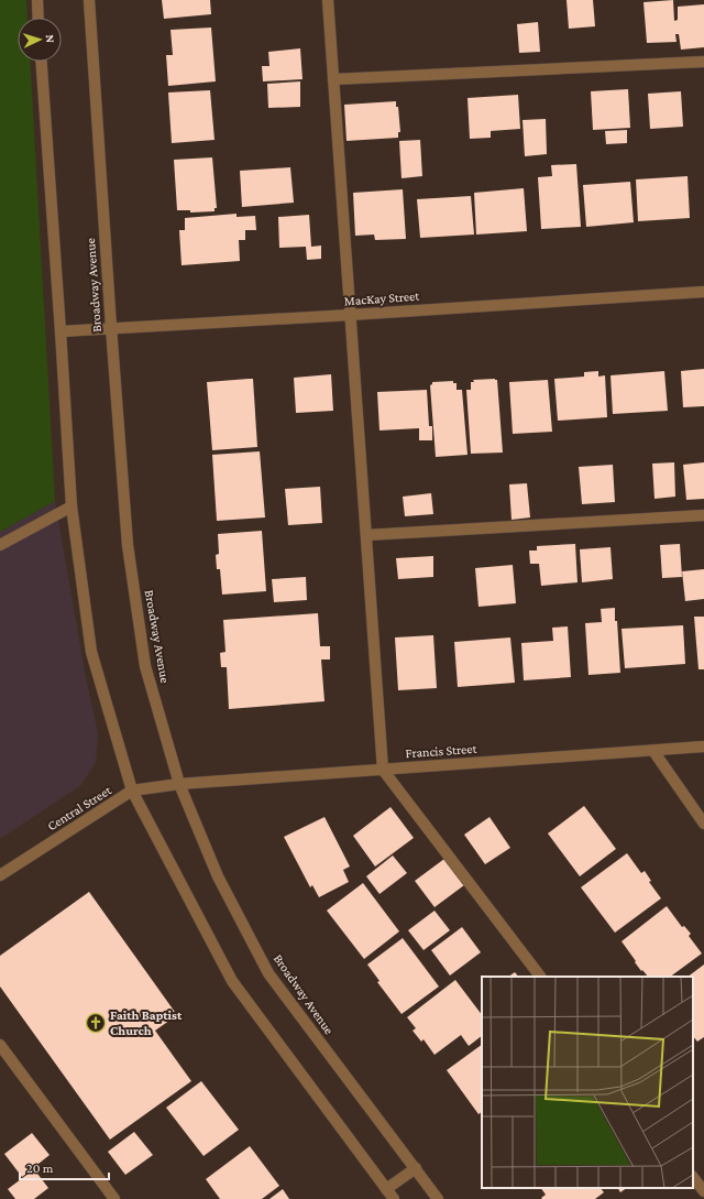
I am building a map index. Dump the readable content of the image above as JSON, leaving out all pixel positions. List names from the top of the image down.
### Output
{
  "streets": {
    "street": [
      "Broadway Avenue",
      "MacKay Street",
      "Francis Street",
      "Central Street"
    ]
  },
  "crossings": [
    ["Broadway Avenue", "MacKay Street"],
    ["Broadway Avenue", "Francis Street"],
    ["Broadway Avenue", "Central Street"],
    ["Francis Street", "Central Street"]
  ],
  "places": {
    "church": ["Faith Baptist Church"]
  },
  "scale_bar": "20 m",
  "north": "right"
}
